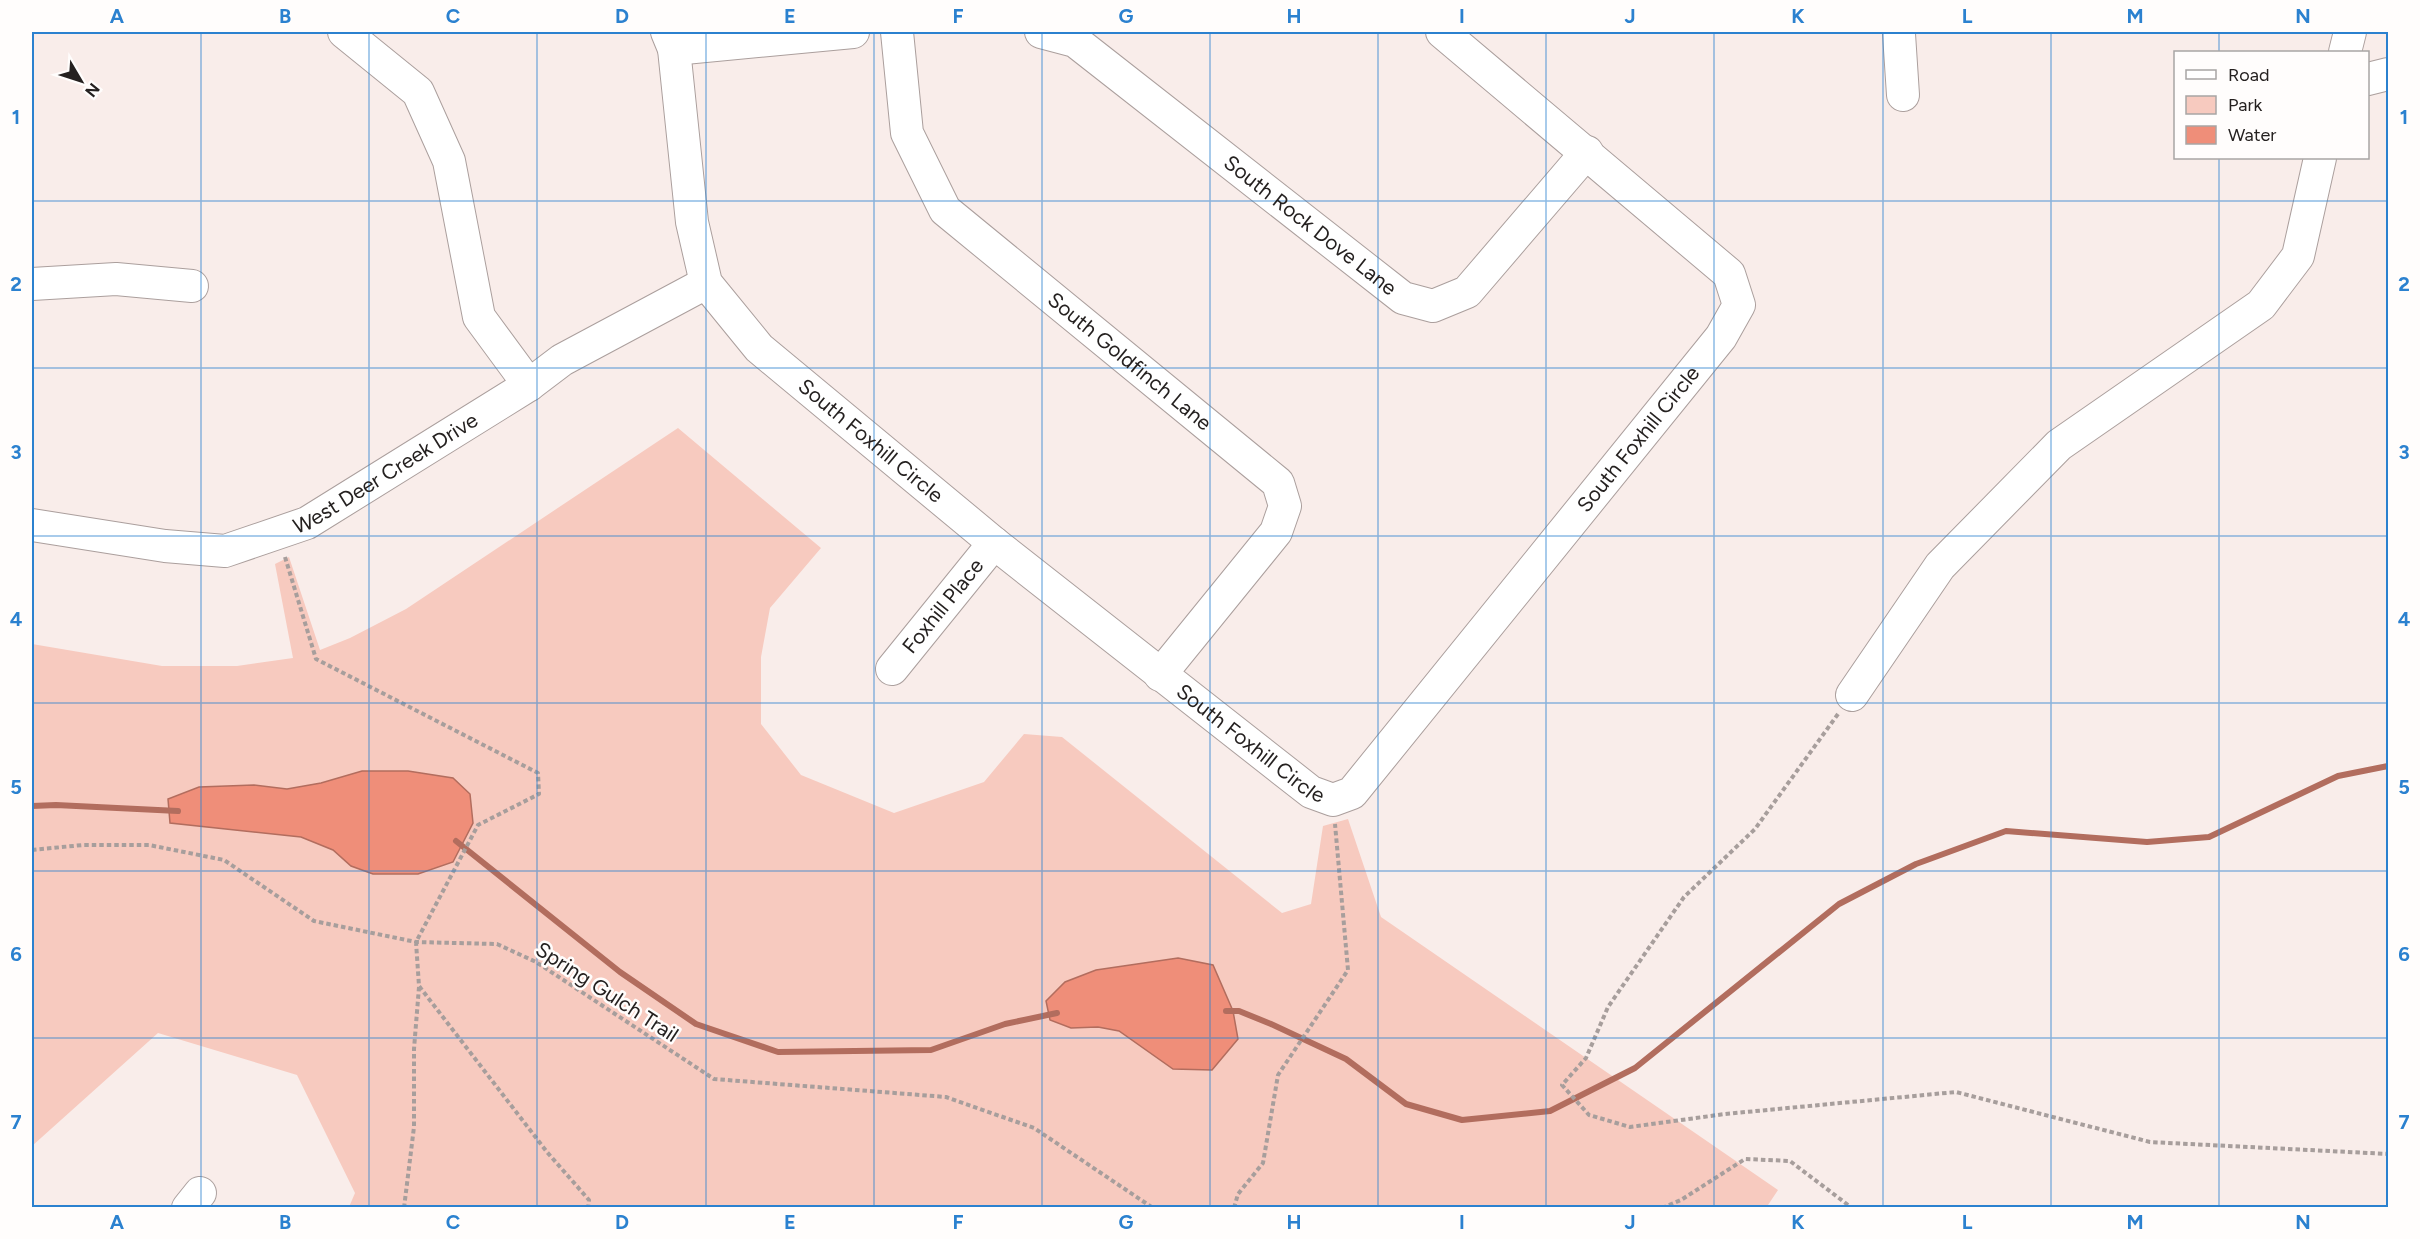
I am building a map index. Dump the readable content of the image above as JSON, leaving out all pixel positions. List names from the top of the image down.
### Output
{
  "streets": {
    "street": [
      "South Rock Dove Lane",
      "South Goldfinch Lane",
      "South Foxhill Circle",
      "West Deer Creek Drive",
      "Foxhill Place"
    ],
    "path": ["Spring Gulch Trail"]
  },
  "crossings": [
    ["South Rock Dove Lane", "South Foxhill Circle"],
    ["South Goldfinch Lane", "South Foxhill Circle"],
    ["South Foxhill Circle", "West Deer Creek Drive"],
    ["South Foxhill Circle", "Foxhill Place"]
  ],
  "legend": ["Road", "Park", "Water"],
  "north": "bottom right",
  "grid": {
    "columns": [
      "A",
      "B",
      "C",
      "D",
      "E",
      "F",
      "G",
      "H",
      "I",
      "J",
      "K",
      "L",
      "M",
      "N"
    ],
    "rows": [
      "1",
      "2",
      "3",
      "4",
      "5",
      "6",
      "7"
    ]
  }
}
